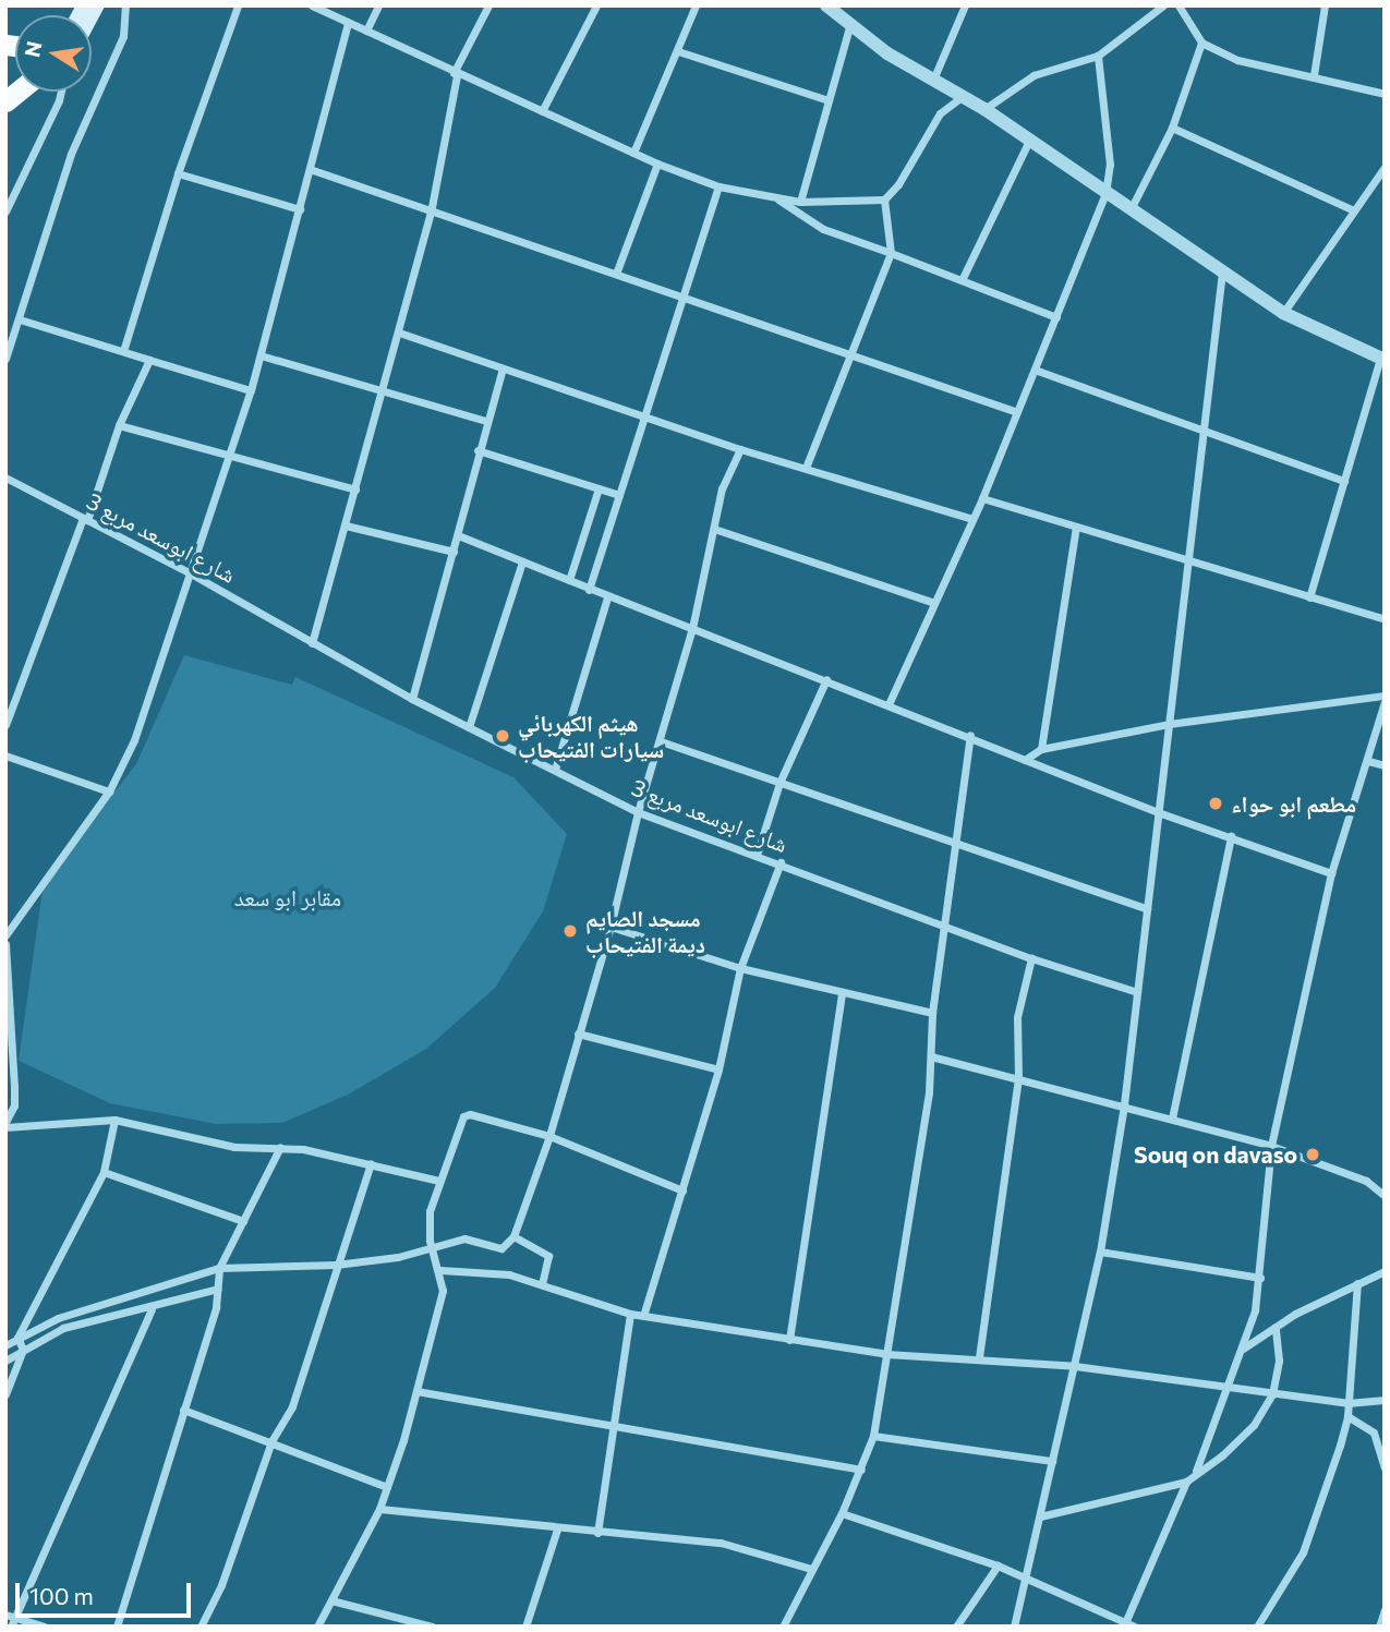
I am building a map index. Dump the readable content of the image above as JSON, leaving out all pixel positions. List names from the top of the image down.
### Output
{
  "streets": {
    "street": ["شارع ابوسعد مربع 3"]
  },
  "parks": ["مقابر ابو سعد"],
  "places": [
    "هيثم الكهربائي سيارات الفتيحاب",
    "مطعم ابو حواء",
    "مسجد الصايم ديمة الفتيحاب",
    "Souq on davaso"
  ],
  "scale_bar": "100 m",
  "north": "left"
}
